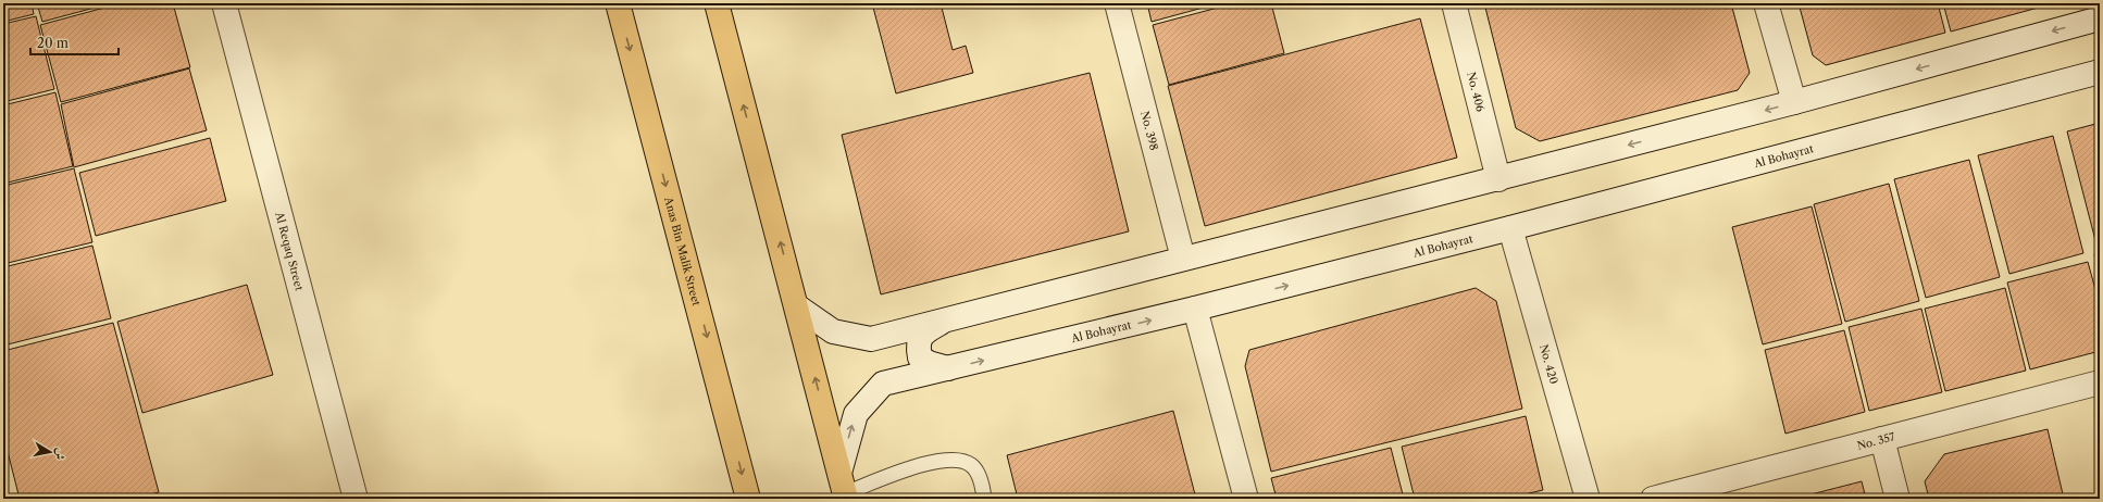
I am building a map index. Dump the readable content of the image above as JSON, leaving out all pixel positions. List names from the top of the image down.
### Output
{
  "streets": {
    "main road": ["Anas Bin Malik Street"],
    "street": [
      "No. 406",
      "No. 398",
      "Al Bohayrat",
      "Al Reqaq Street",
      "No. 420",
      "No. 357"
    ]
  },
  "crossings": [
    ["Al Bohayrat", "No. 420"]
  ],
  "scale_bar": "20 m",
  "north": "right"
}
